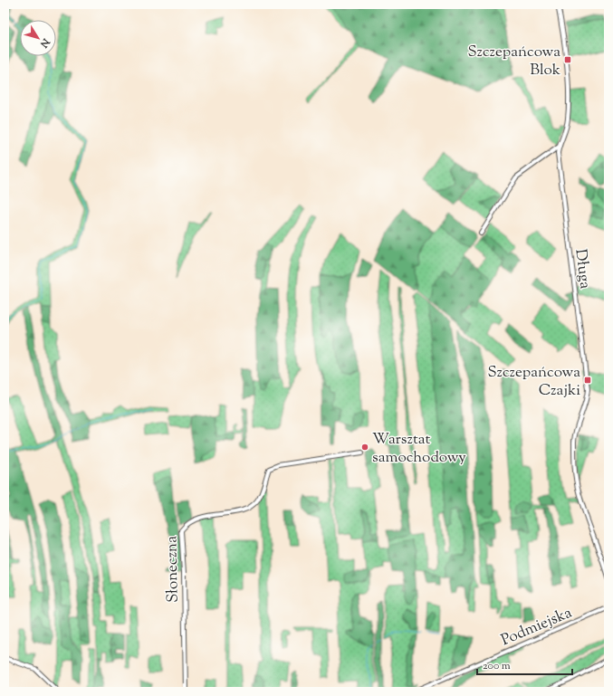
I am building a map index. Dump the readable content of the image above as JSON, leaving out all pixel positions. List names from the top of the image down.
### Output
{
  "streets": {
    "street": ["Długa", "Słoneczna", "Podmiejska"]
  },
  "places": {
    "transit": ["Szczepańcowa Blok", "Szczepańcowa Czajki"],
    "other": ["Warsztat samochodowy"]
  },
  "scale_bar": "200 m",
  "north": "bottom right"
}
